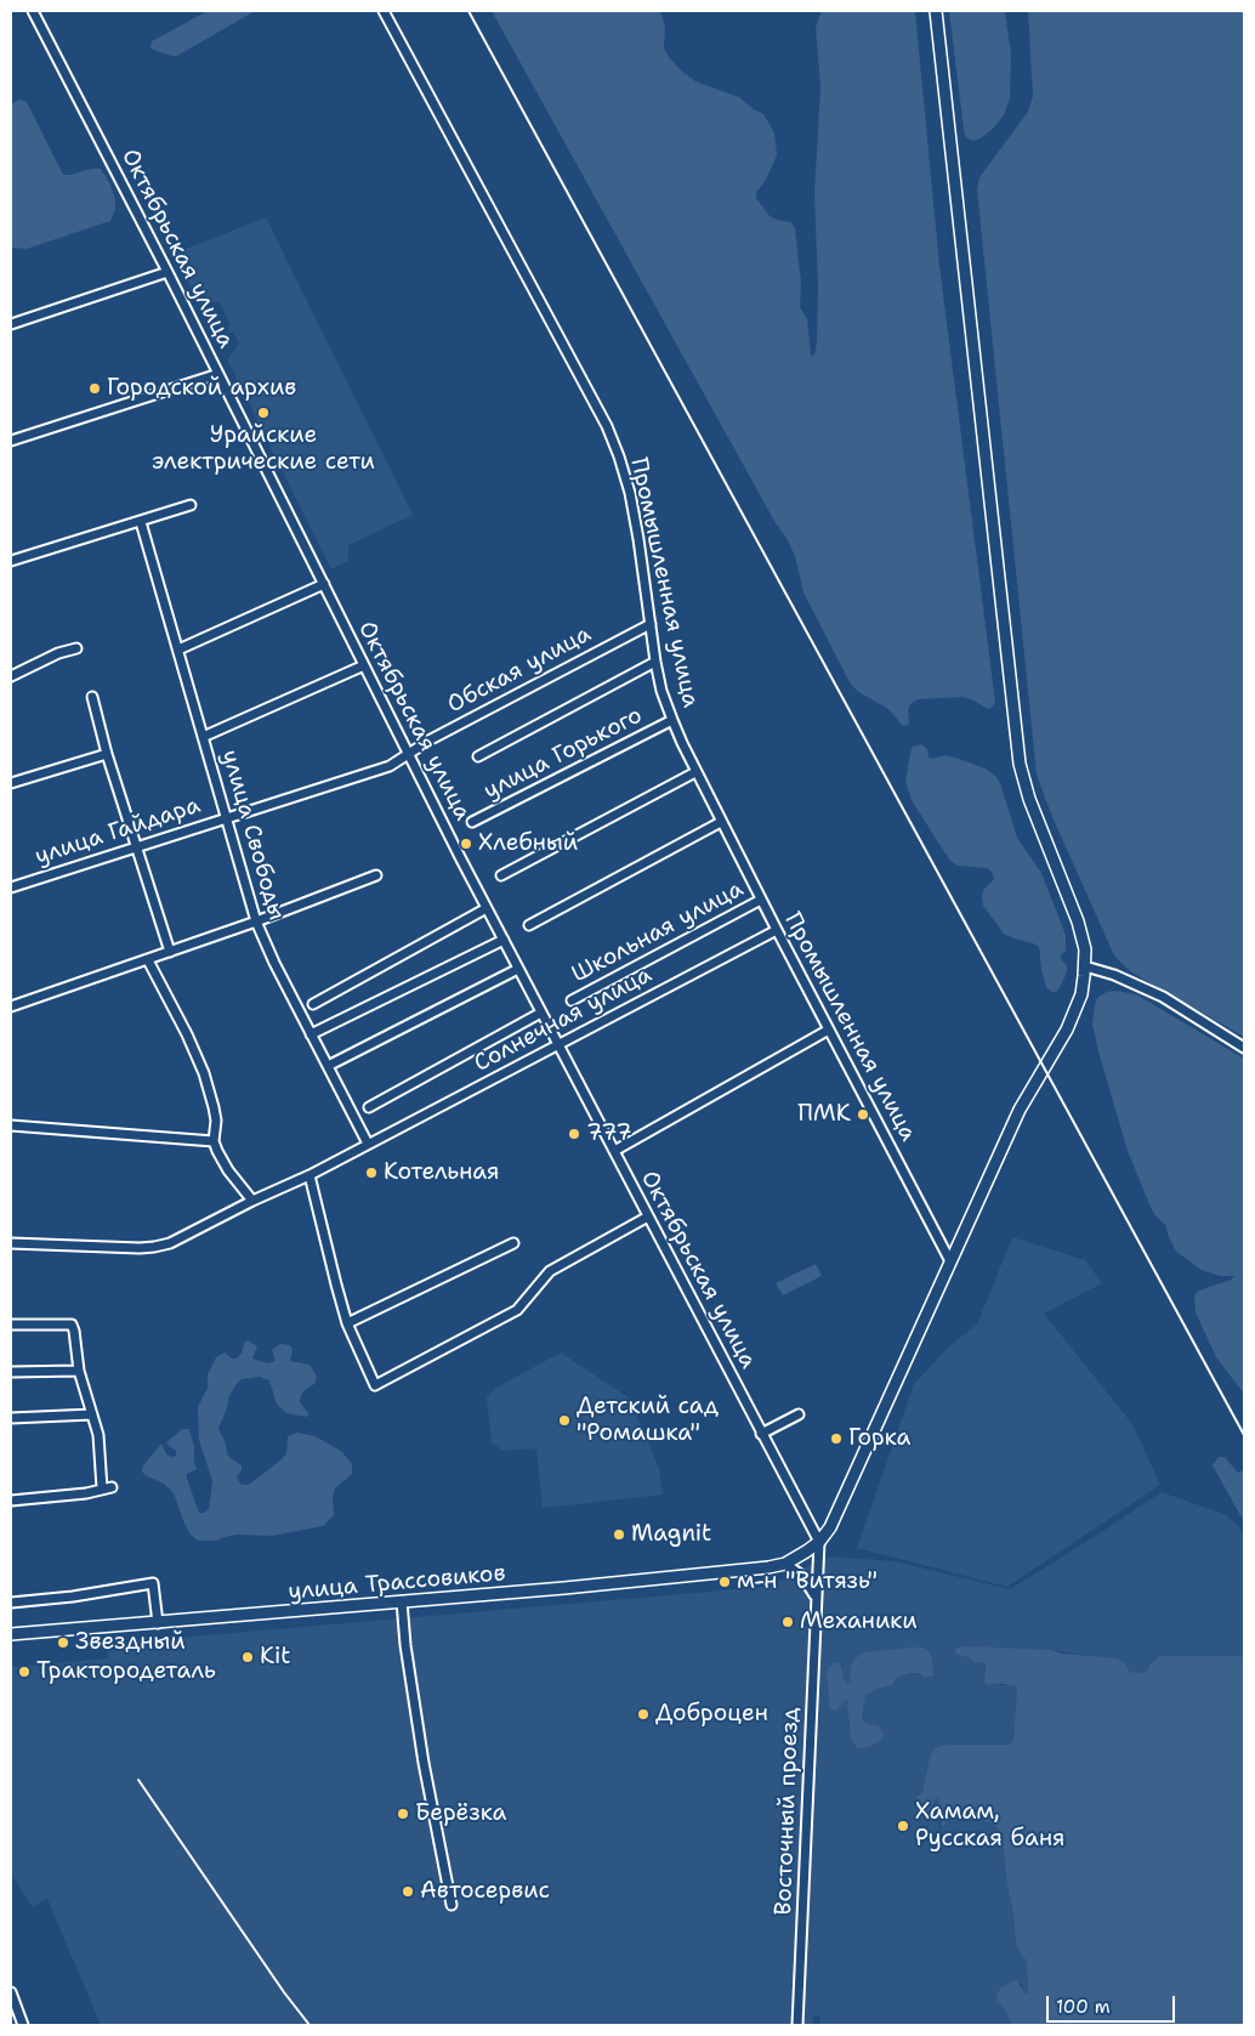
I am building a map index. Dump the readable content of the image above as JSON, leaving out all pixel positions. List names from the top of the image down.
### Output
{
  "streets": {
    "main road": ["улица Трассовиков"],
    "street": [
      "Октябрьская улица",
      "Промышленная улица",
      "Обская улица",
      "улица Горького",
      "улица Гайдара",
      "улица Свободы",
      "Школьная улица",
      "Солнечная улица",
      "Восточный проезд"
    ]
  },
  "crossings": [
    ["Октябрьская улица", "Обская улица"],
    ["Октябрьская улица", "улица Гайдара"],
    ["Октябрьская улица", "Солнечная улица"],
    ["Октябрьская улица", "Восточный проезд"],
    ["Промышленная улица", "Обская улица"],
    ["Промышленная улица", "улица Горького"],
    ["Промышленная улица", "Школьная улица"],
    ["Промышленная улица", "Солнечная улица"],
    ["Обская улица", "улица Гайдара"],
    ["улица Гайдара", "улица Свободы"],
    ["улица Свободы", "Солнечная улица"]
  ],
  "places": [
    "Городской архив",
    "Урайские электрические сети",
    "Хлебный",
    "ПМК",
    "777",
    "Котельная",
    "Детский сад \"Ромашка\"",
    "Горка",
    "Magnit",
    "м-н \"Витязь\"",
    "Механики",
    "Звездный",
    "Kit",
    "Трактородеталь",
    "Доброцен",
    "Берёзка",
    "Хамам, Русская баня",
    "Автосервис"
  ],
  "scale_bar": "100 m"
}
